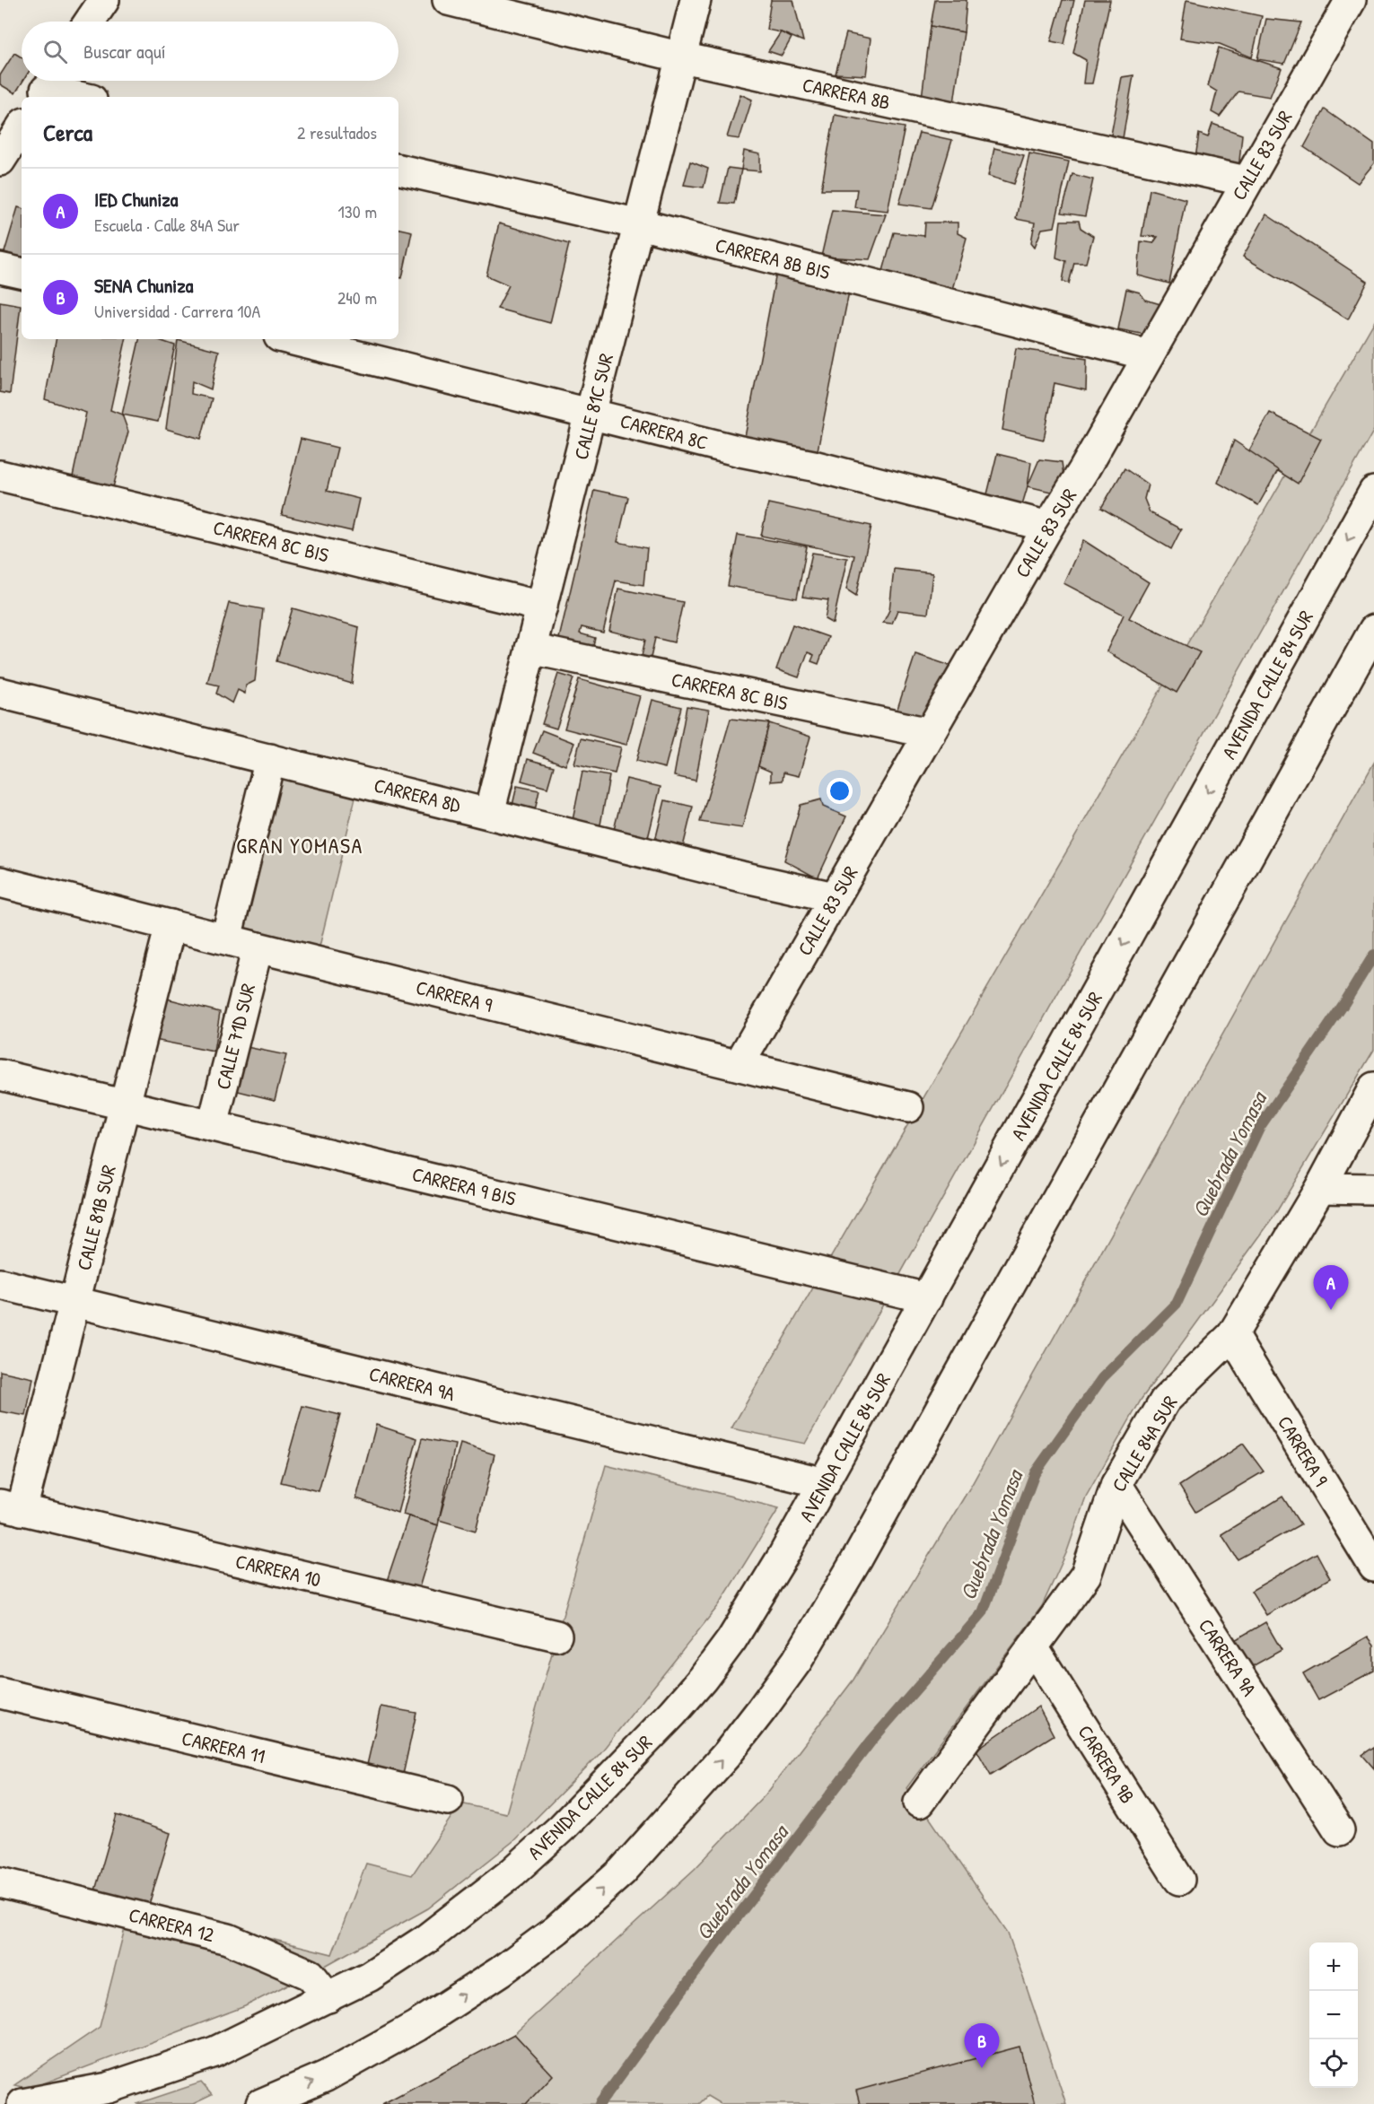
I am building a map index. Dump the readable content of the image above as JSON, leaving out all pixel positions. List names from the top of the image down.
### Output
{
  "streets": {
    "main road": [
      "CARRERA 8B",
      "CALLE 83 SUR",
      "CARRERA 8B BIS",
      "CALLE 81C SUR",
      "CARRERA 8C",
      "CARRERA 8C BIS",
      "AVENIDA CALLE 84 SUR",
      "CARRERA 8D",
      "CARRERA 9",
      "CALLE 71D SUR",
      "CARRERA 9 BIS",
      "CALLE 81B SUR",
      "CARRERA 9A",
      "CALLE 84A SUR",
      "CARRERA 10",
      "CARRERA 11",
      "CARRERA 9B",
      "CARRERA 12"
    ]
  },
  "crossings": [
    ["CARRERA 8B", "CALLE 83 SUR"],
    ["CARRERA 8B", "CALLE 81C SUR"],
    ["CALLE 83 SUR", "CARRERA 8B BIS"],
    ["CALLE 83 SUR", "CARRERA 8C"],
    ["CALLE 83 SUR", "CARRERA 8C BIS"],
    ["CALLE 83 SUR", "CARRERA 8D"],
    ["CALLE 83 SUR", "CARRERA 9"],
    ["CARRERA 8B BIS", "CALLE 81C SUR"],
    ["CALLE 81C SUR", "CARRERA 8C"],
    ["CALLE 81C SUR", "CARRERA 8C BIS"],
    ["CALLE 81C SUR", "CARRERA 8D"],
    ["AVENIDA CALLE 84 SUR", "CARRERA 9 BIS"],
    ["AVENIDA CALLE 84 SUR", "CARRERA 9A"],
    ["AVENIDA CALLE 84 SUR", "CARRERA 12"],
    ["CARRERA 9", "CALLE 71D SUR"],
    ["CARRERA 9", "CALLE 81B SUR"],
    ["CARRERA 9", "CALLE 84A SUR"],
    ["CALLE 71D SUR", "CARRERA 9 BIS"],
    ["CARRERA 9 BIS", "CALLE 81B SUR"],
    ["CALLE 81B SUR", "CARRERA 9A"],
    ["CALLE 81B SUR", "CARRERA 10"],
    ["CARRERA 9A", "CALLE 84A SUR"],
    ["CALLE 84A SUR", "CARRERA 9B"]
  ],
  "districts": ["GRAN YOMASA"],
  "water": ["Quebrada Yomasa"],
  "page": {
    "search": "Buscar aquí",
    "heading": ["Cerca", "2 resultados"],
    "list": [
      {
        "mark": "A",
        "name": "IED Chuniza",
        "note": "Escuela · Calle 84A Sur",
        "value": "130 m"
      },
      {
        "mark": "B",
        "name": "SENA Chuniza",
        "note": "Universidad · Carrera 10A",
        "value": "240 m"
      }
    ],
    "pins": ["A", "B"],
    "map_buttons": ["+", "−"]
  }
}
